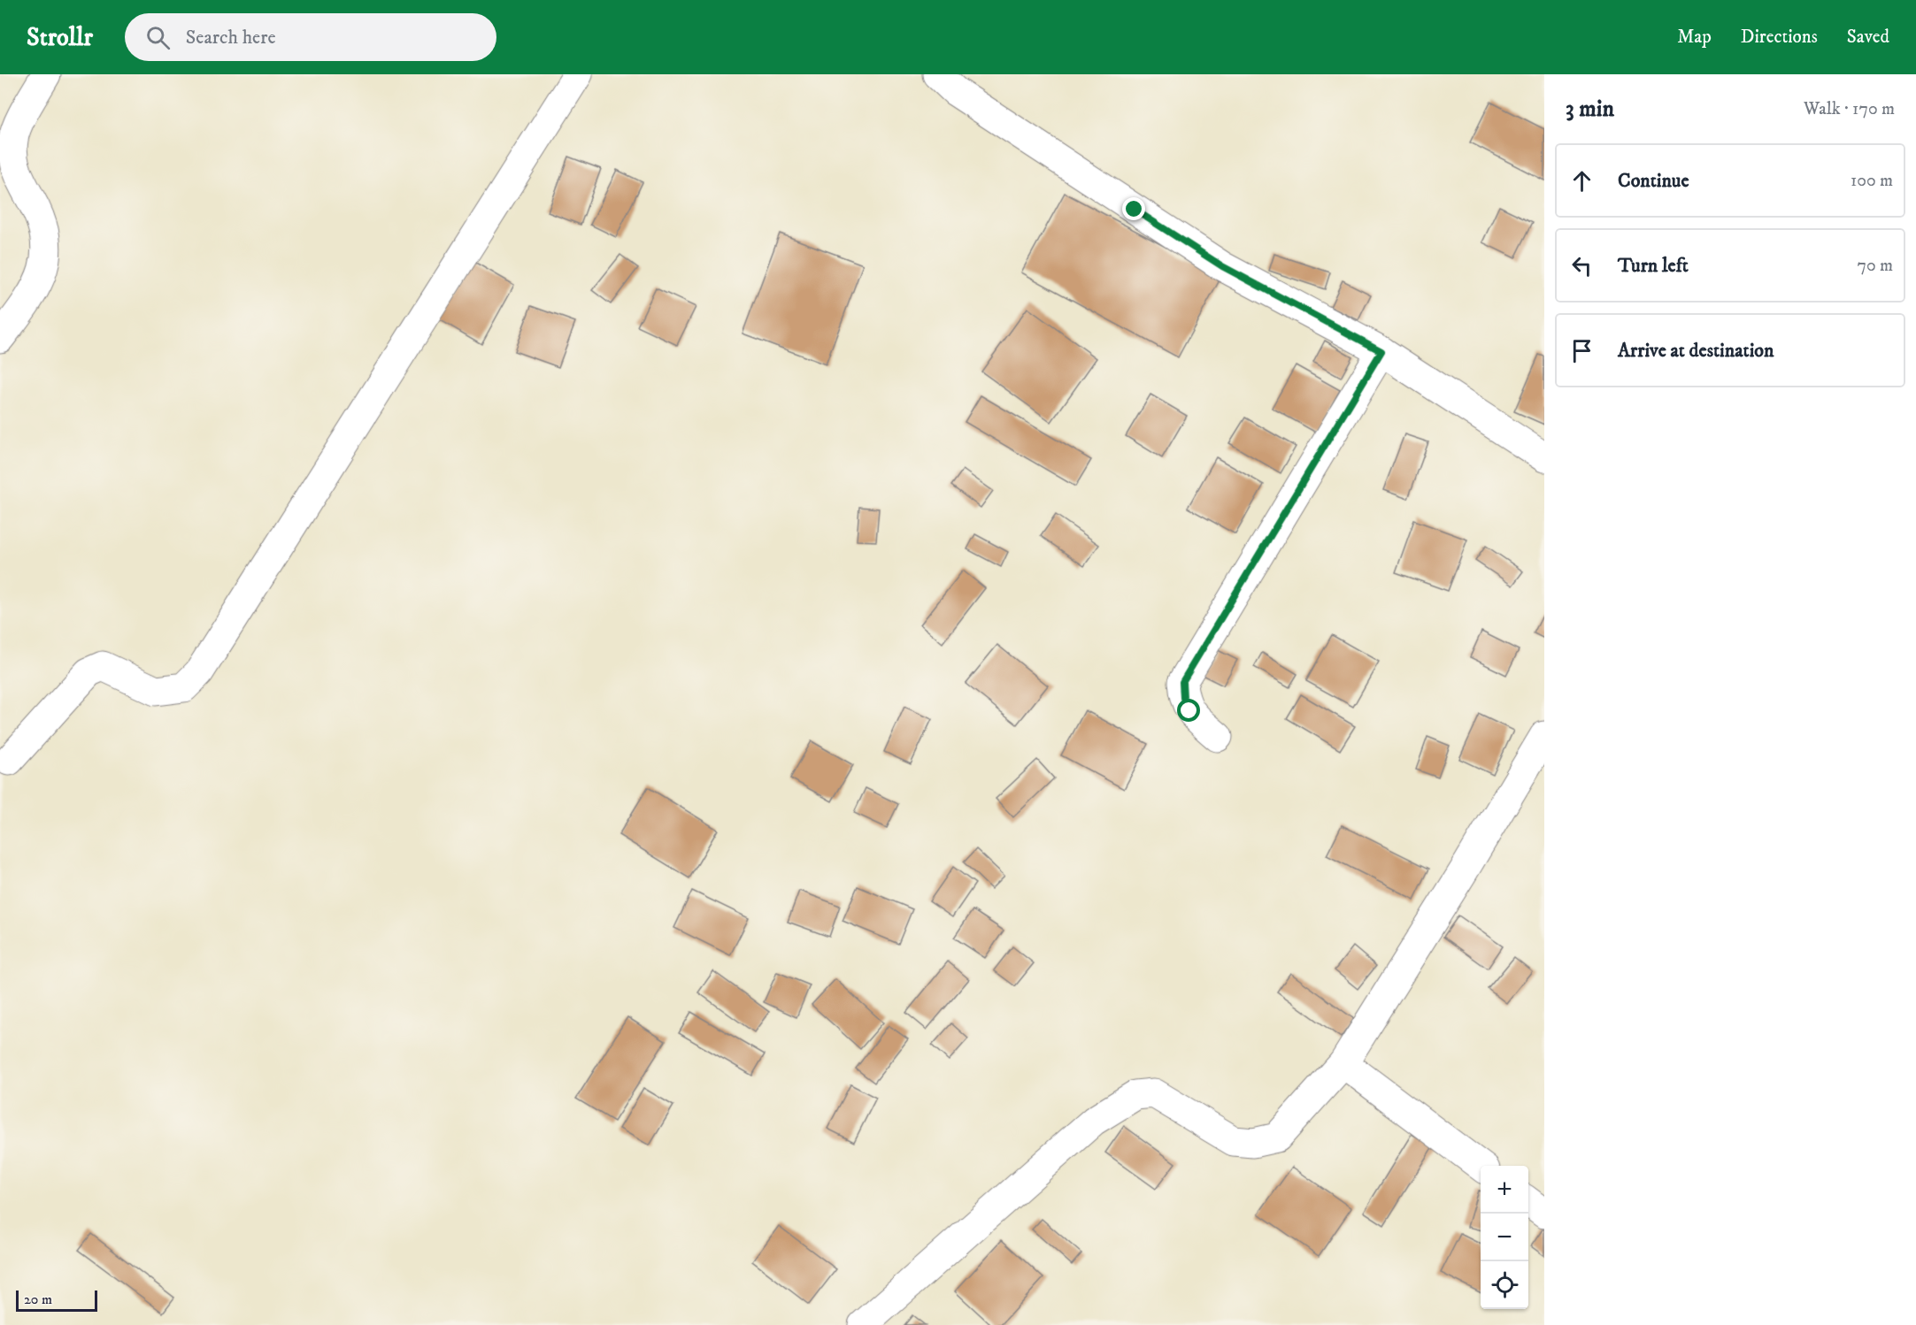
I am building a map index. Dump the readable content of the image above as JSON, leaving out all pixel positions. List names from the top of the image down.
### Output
{
  "scale_bar": "20 m",
  "page": {
    "header": "Strollr",
    "search": "Search here",
    "nav": ["Map", "Directions", "Saved"],
    "heading": ["3 min", "Walk · 170 m"],
    "list": [
      ["Continue", "100 m"],
      ["Turn left", "70 m"],
      "Arrive at destination"
    ],
    "map_buttons": ["+", "−"],
    "scale": "20 m"
  }
}
